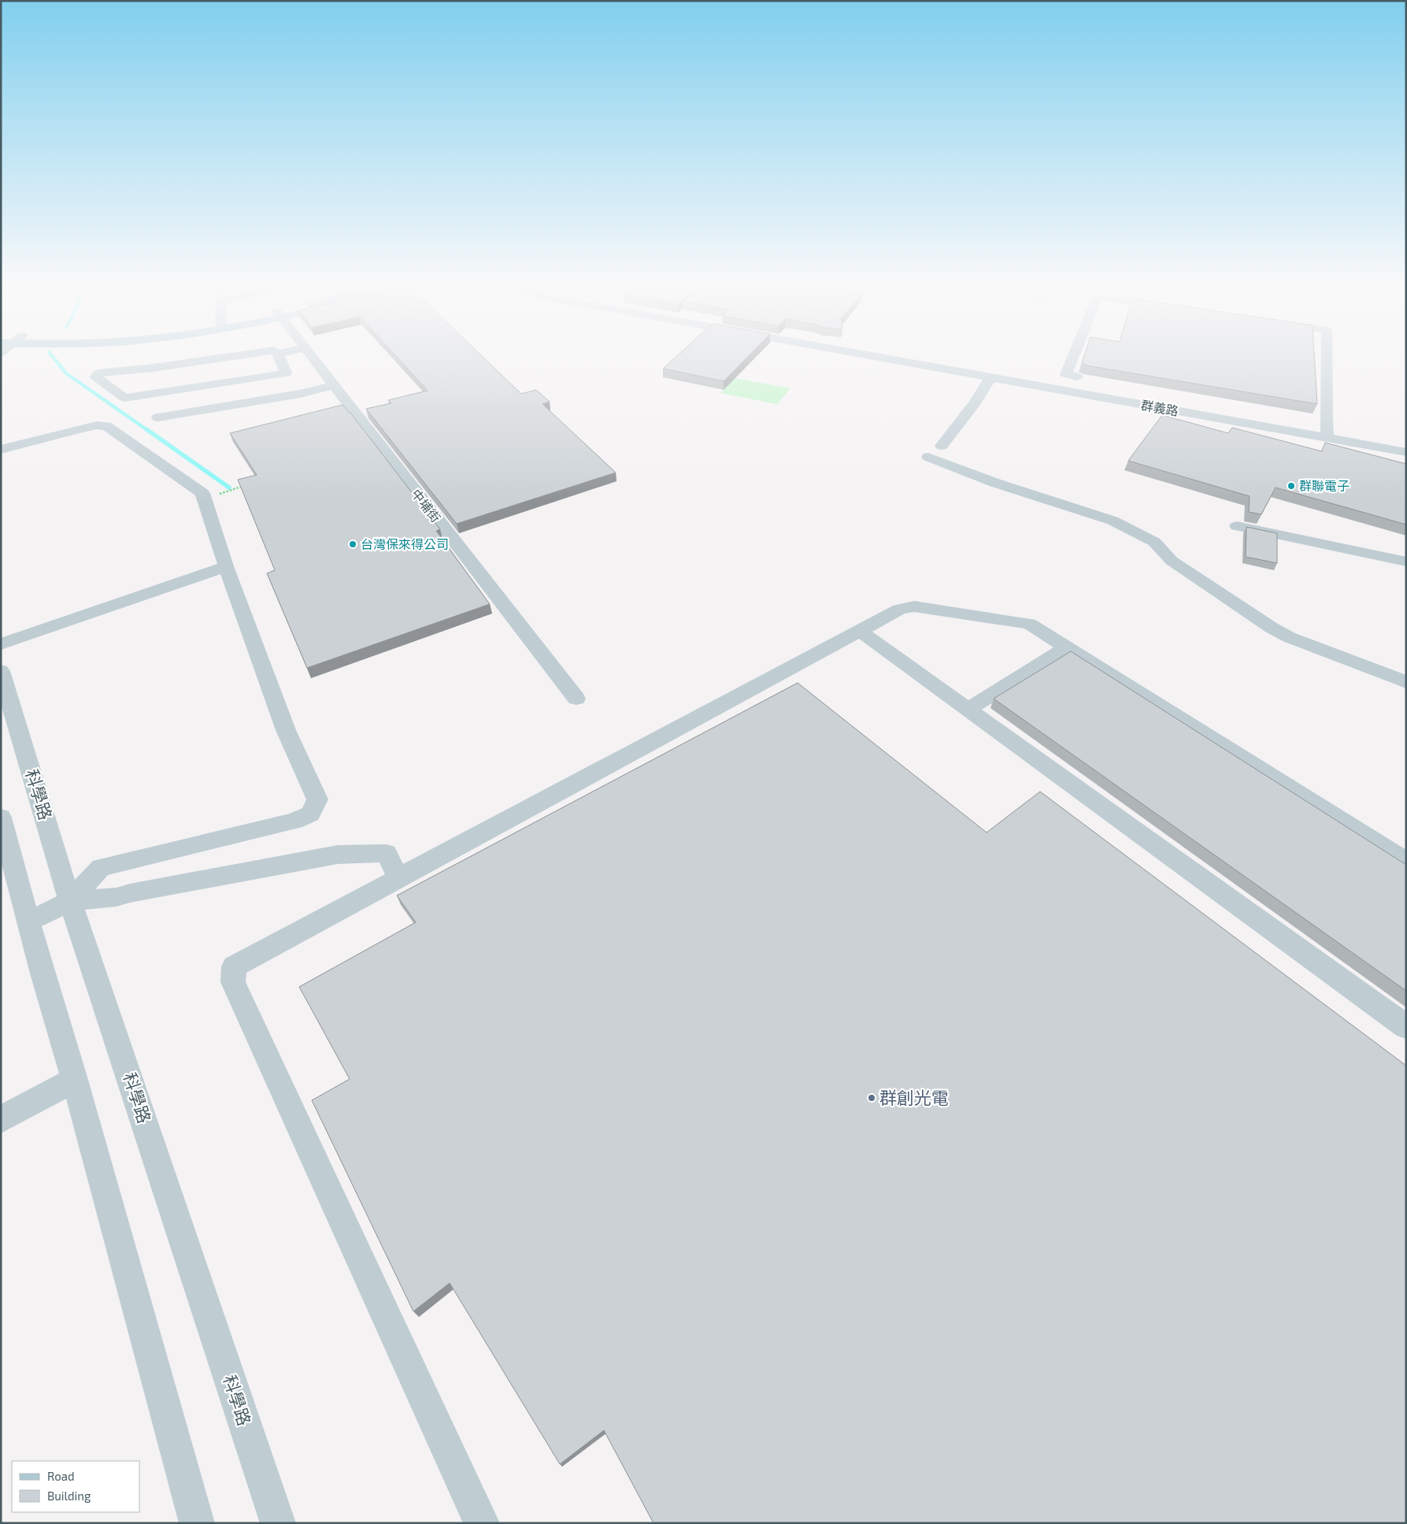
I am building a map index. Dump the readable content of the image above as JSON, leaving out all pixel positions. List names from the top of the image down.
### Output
{
  "streets": {
    "street": ["群義路", "中埔街", "科學路"]
  },
  "places": ["群聯電子", "台灣保來得公司", "群創光電"],
  "legend": ["Road", "Building"]
}
